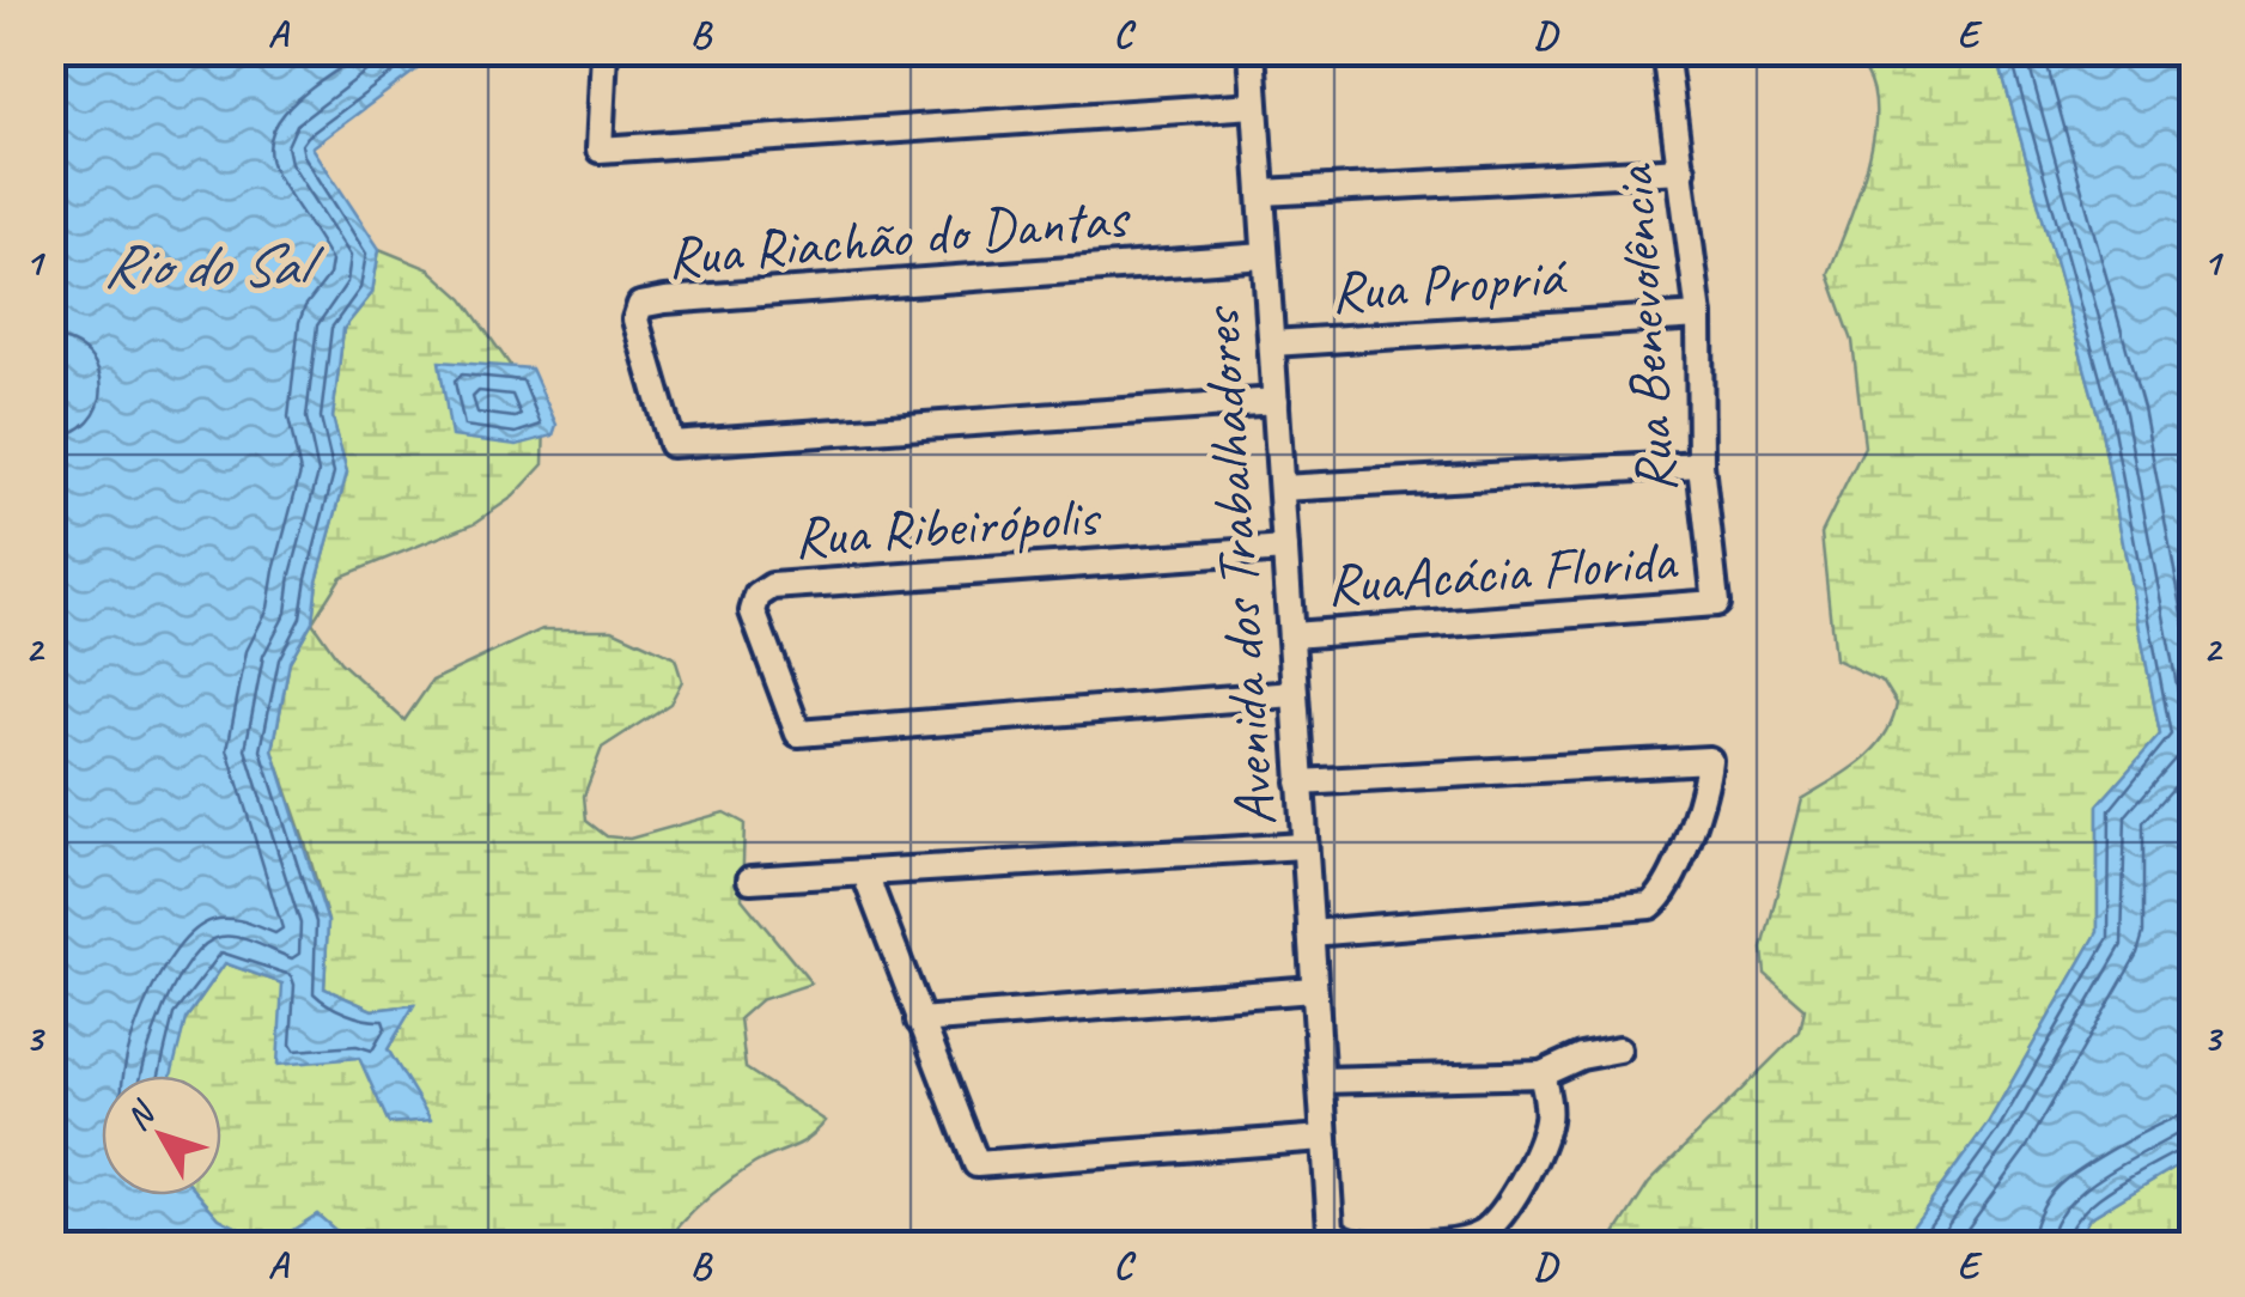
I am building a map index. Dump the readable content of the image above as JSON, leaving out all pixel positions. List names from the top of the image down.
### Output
{
  "streets": {
    "street": [
      "Rua Riachão do Dantas",
      "Rua Propriá",
      "Rua Benevolência",
      "Rua Ribeirópolis",
      "Avenida dos Trabalhadores",
      "RuaAcácia Florida"
    ]
  },
  "crossings": [
    ["Rua Riachão do Dantas", "Avenida dos Trabalhadores"],
    ["Rua Propriá", "Rua Benevolência"],
    ["Rua Propriá", "Avenida dos Trabalhadores"],
    ["Rua Benevolência", "RuaAcácia Florida"],
    ["Rua Ribeirópolis", "Avenida dos Trabalhadores"],
    ["Avenida dos Trabalhadores", "RuaAcácia Florida"]
  ],
  "water": ["Rio do Sal"],
  "north": "top left",
  "grid": {
    "columns": [
      "A",
      "B",
      "C",
      "D",
      "E"
    ],
    "rows": ["1", "2", "3"]
  }
}
